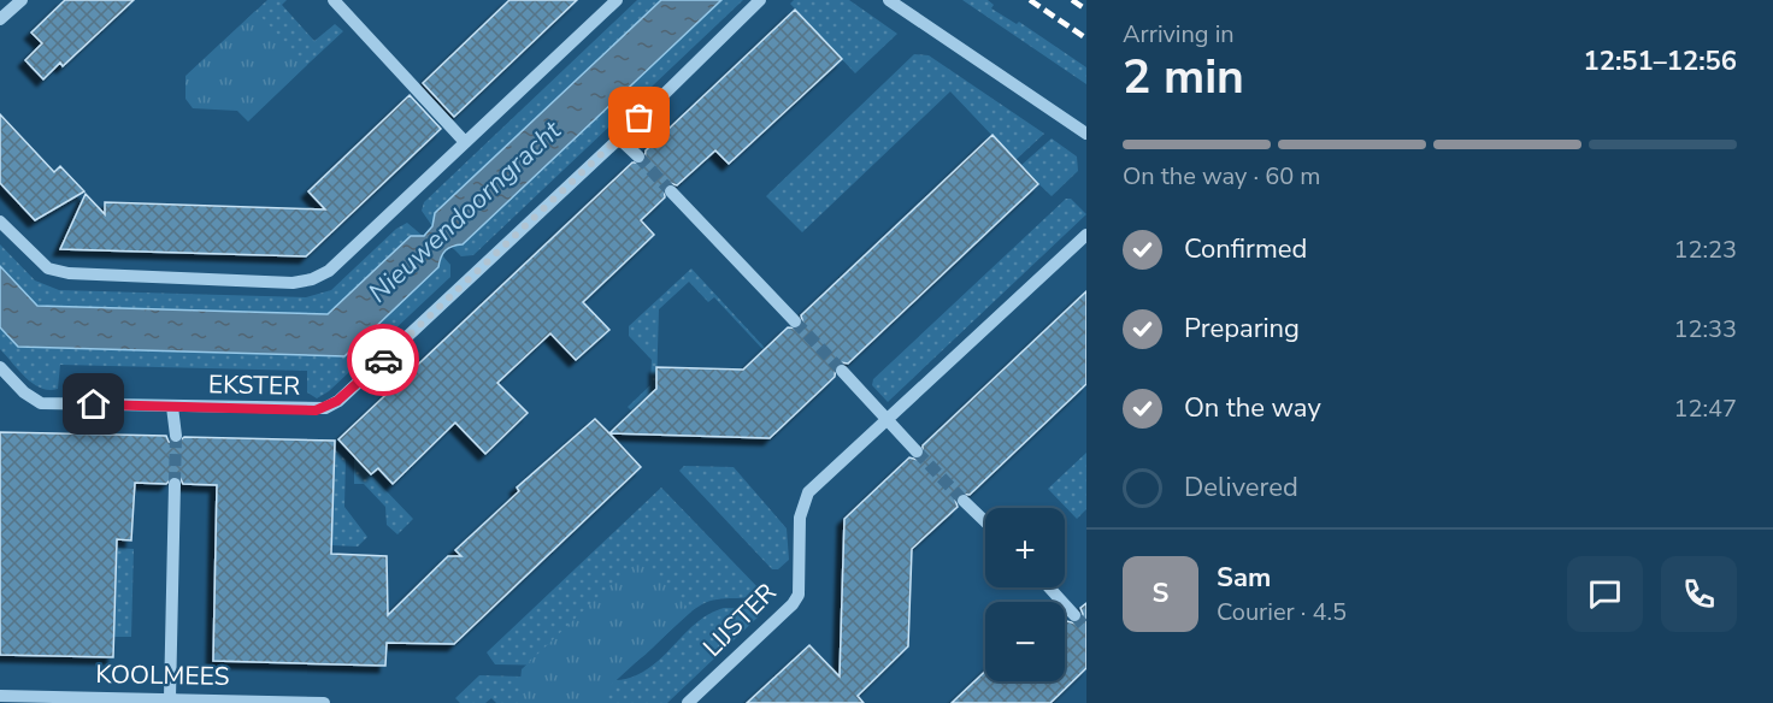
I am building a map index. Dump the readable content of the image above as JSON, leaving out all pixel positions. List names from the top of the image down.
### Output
{
  "streets": {
    "street": ["EKSTER", "LIJSTER", "KOOLMEES"]
  },
  "water": ["Nieuwendoorngracht"],
  "page": {
    "heading": ["2 min", "Arriving in", "12:51–12:56"],
    "panel": ["Sam", "Courier · 4.5"],
    "bar": "On the way · 60 m",
    "list": [
      ["Confirmed", "12:23"],
      ["Preparing", "12:33"],
      ["On the way", "12:47"],
      "Delivered"
    ],
    "map_buttons": ["+", "−"],
    "round": "S"
  }
}
